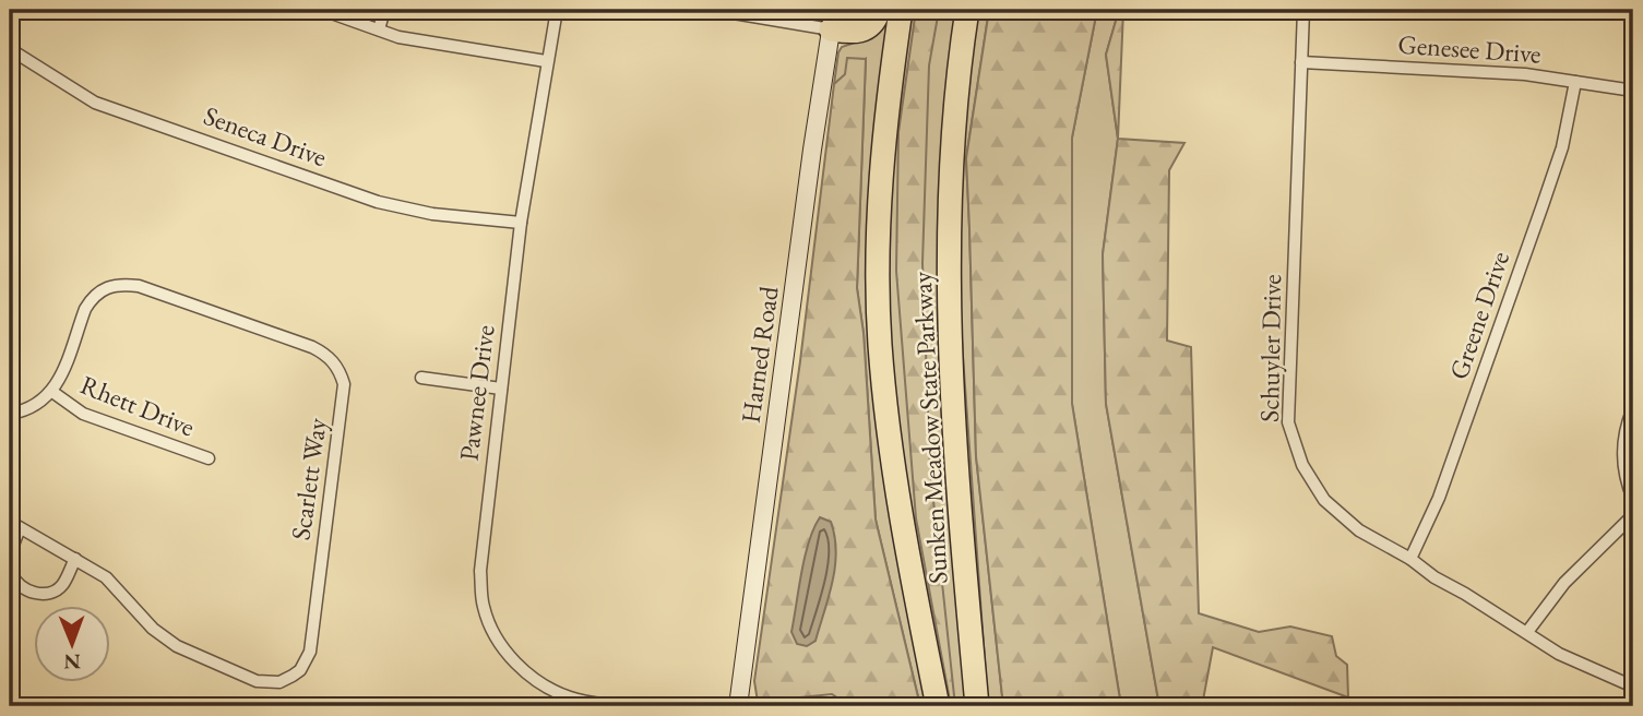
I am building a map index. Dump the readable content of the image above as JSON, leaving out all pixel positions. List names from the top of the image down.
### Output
{
  "streets": {
    "highway": ["Sunken Meadow State Parkway"],
    "main road": ["Harned Road"],
    "street": [
      "Genesee Drive",
      "Seneca Drive",
      "Greene Drive",
      "Schuyler Drive",
      "Pawnee Drive",
      "Rhett Drive",
      "Scarlett Way"
    ]
  },
  "crossings": [
    ["Genesee Drive", "Greene Drive"],
    ["Genesee Drive", "Schuyler Drive"],
    ["Seneca Drive", "Pawnee Drive"],
    ["Greene Drive", "Schuyler Drive"],
    ["Rhett Drive", "Scarlett Way"]
  ],
  "north": "bottom"
}
